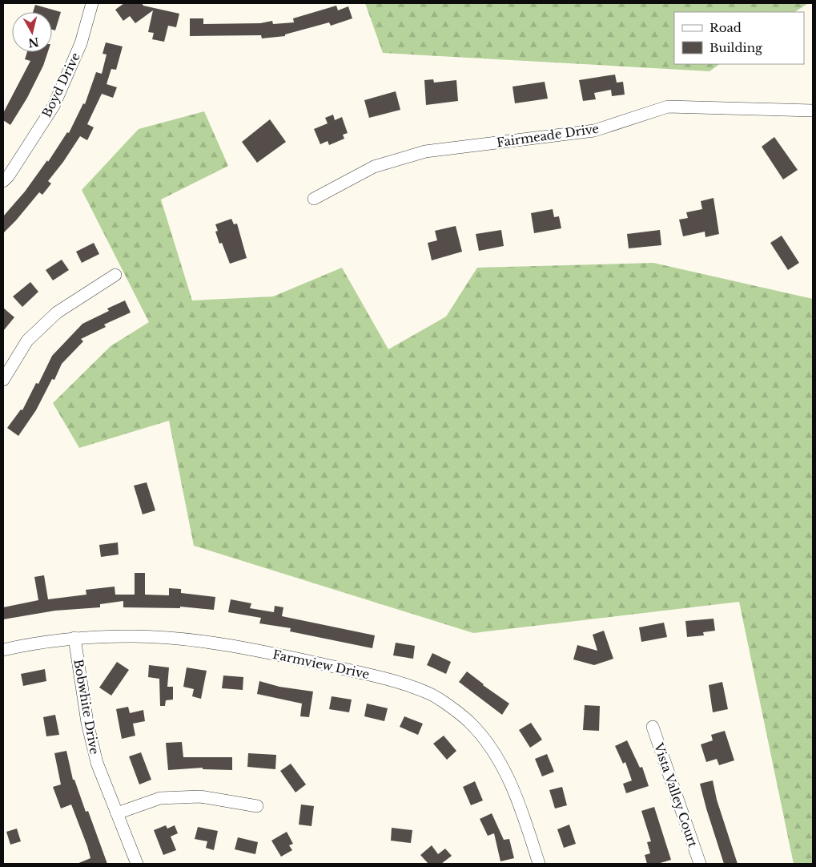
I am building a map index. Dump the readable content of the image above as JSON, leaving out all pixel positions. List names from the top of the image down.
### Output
{
  "streets": {
    "street": [
      "Boyd Drive",
      "Fairmeade Drive",
      "Farmview Drive",
      "Bobwhite Drive",
      "Vista Valley Court"
    ]
  },
  "crossings": [
    ["Farmview Drive", "Bobwhite Drive"]
  ],
  "legend": ["Road", "Building"],
  "north": "bottom"
}
